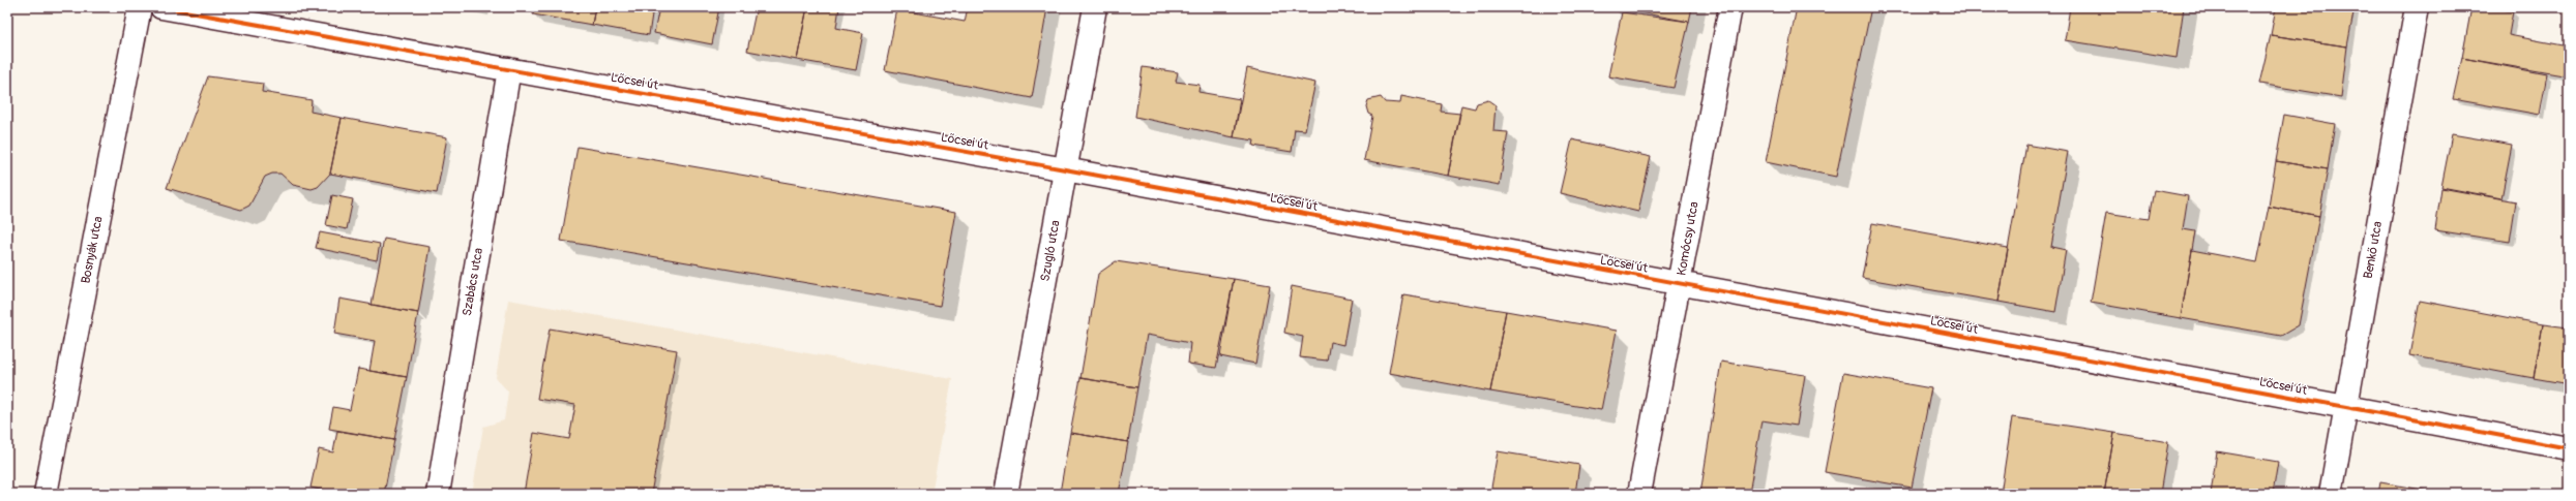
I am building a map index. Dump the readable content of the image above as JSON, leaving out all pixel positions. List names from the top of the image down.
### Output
{
  "streets": {
    "street": [
      "Lőcsei út",
      "Komócsy utca",
      "Bosnyák utca",
      "Benkő utca",
      "Szugló utca",
      "Szabács utca"
    ]
  },
  "crossings": [
    ["Lőcsei út", "Komócsy utca"],
    ["Lőcsei út", "Benkő utca"],
    ["Lőcsei út", "Szugló utca"],
    ["Lőcsei út", "Szabács utca"]
  ]
}
